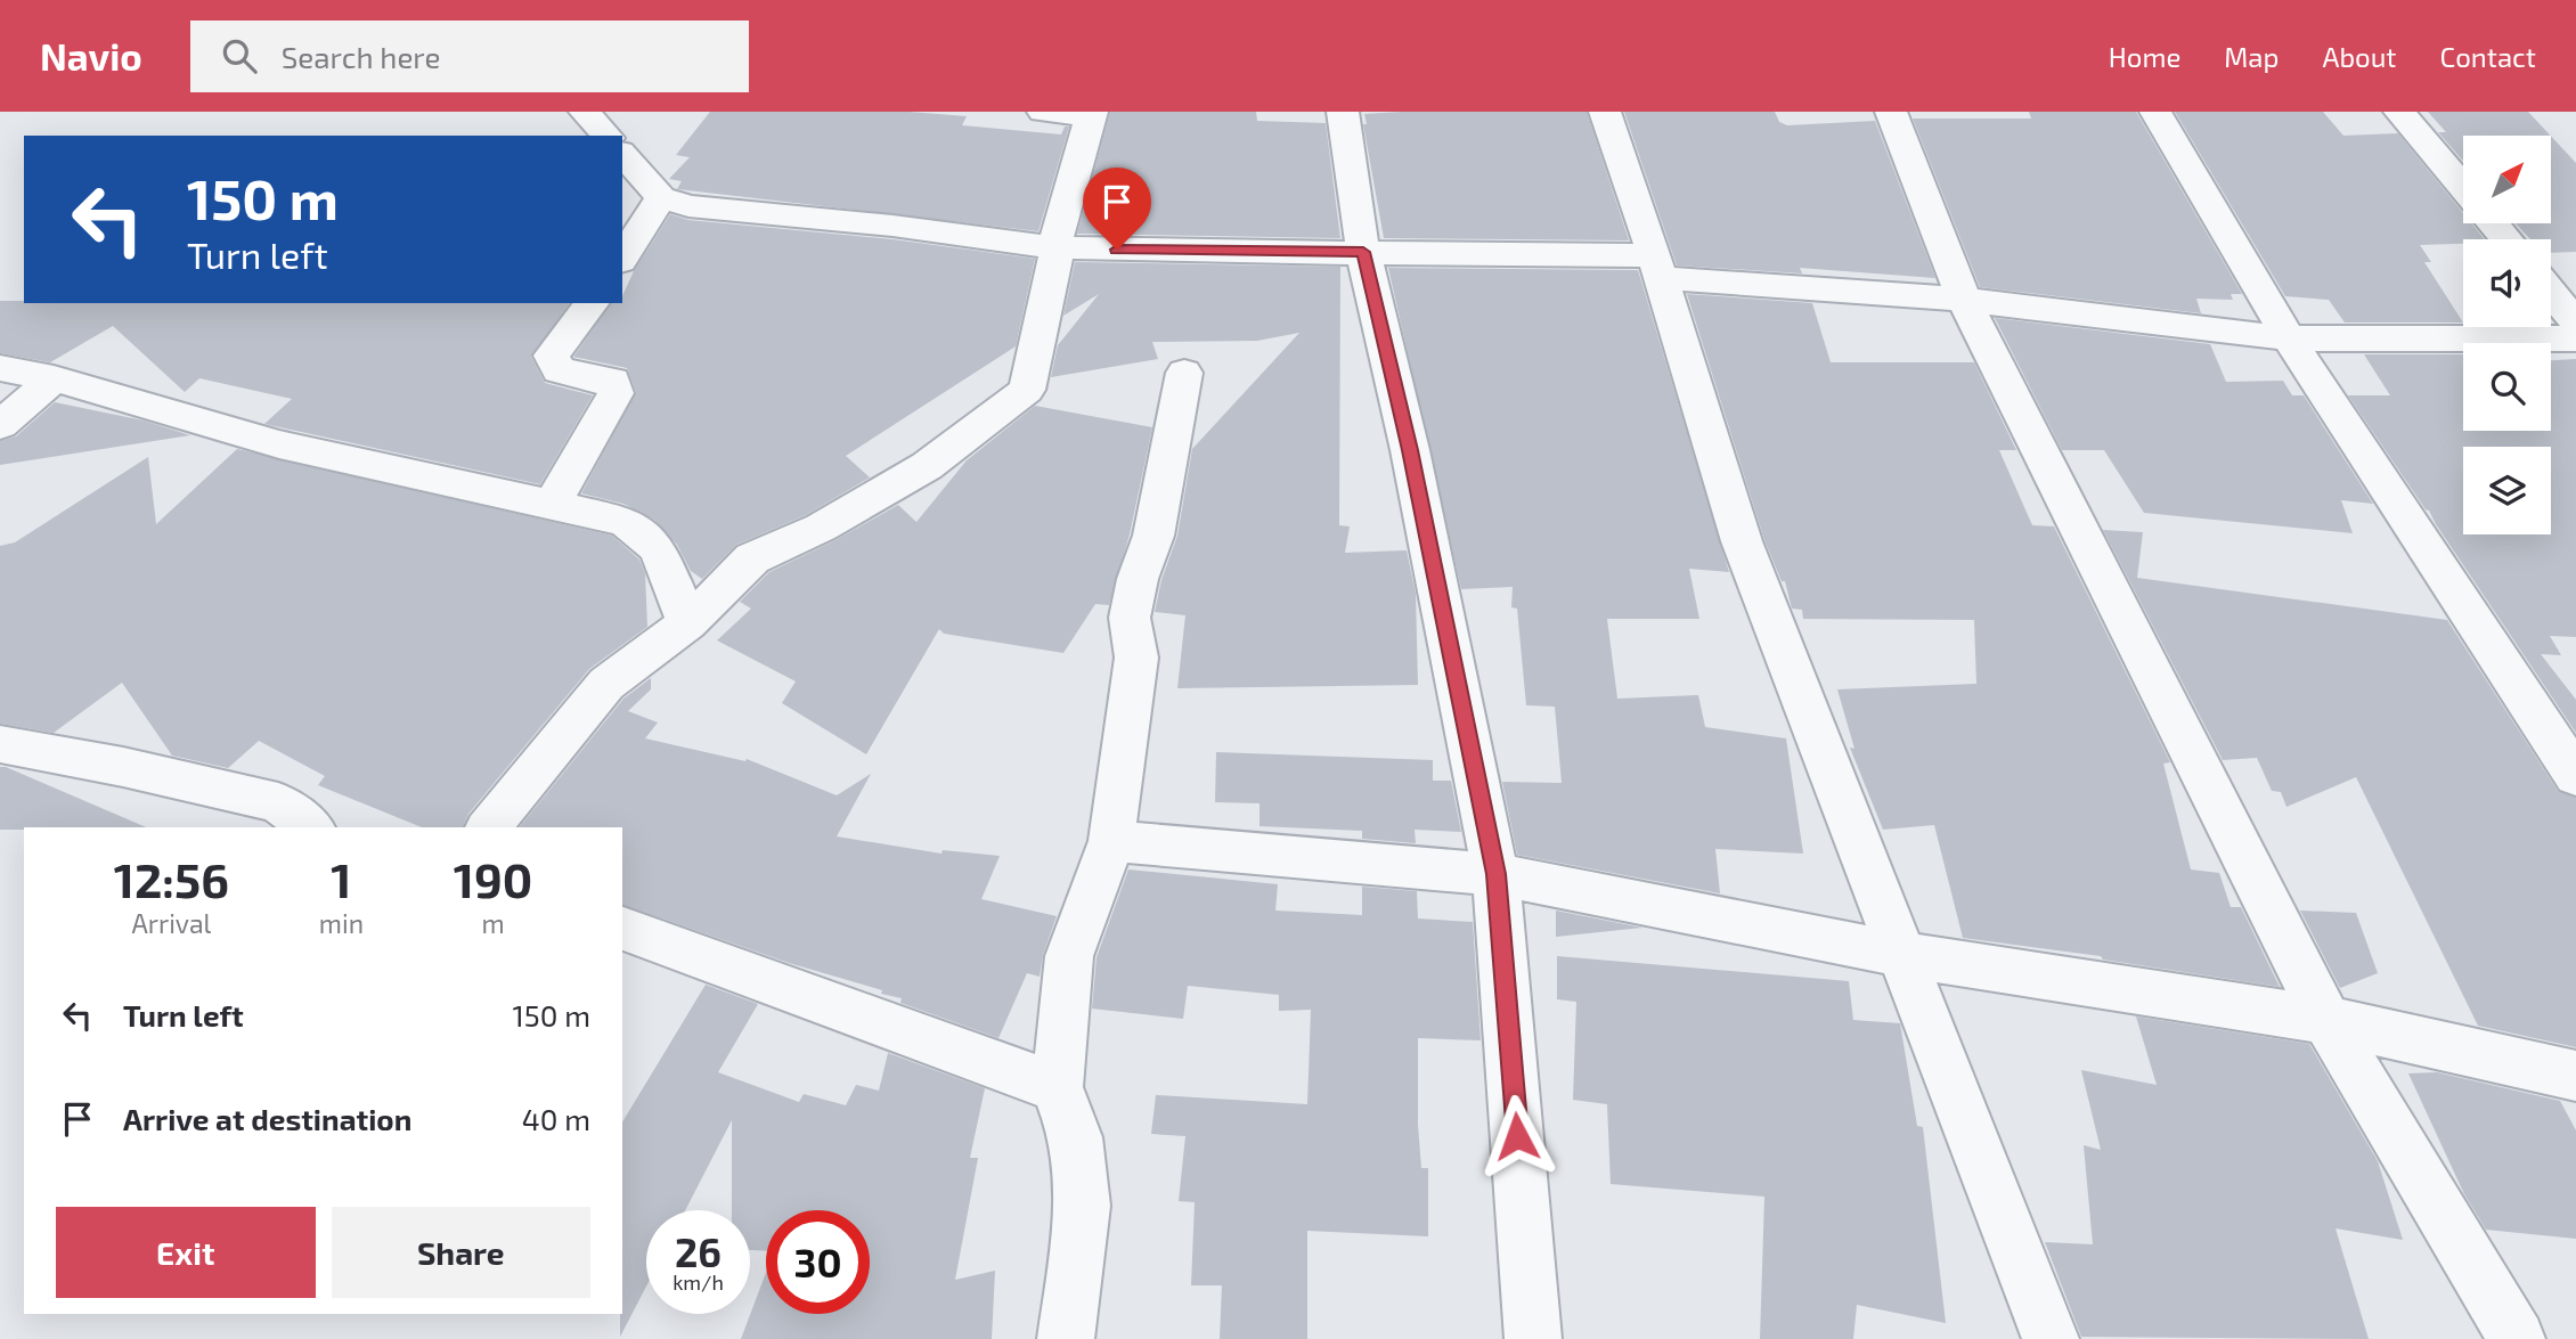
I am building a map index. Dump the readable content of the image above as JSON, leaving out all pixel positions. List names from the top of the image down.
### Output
{
  "north": "top right",
  "page": {
    "header": "Navio",
    "search": "Search here",
    "nav": [
      "Home",
      "Map",
      "About",
      "Contact"
    ],
    "turn": ["150 m", "Turn left"],
    "eta": [
      "12:56",
      "Arrival",
      "1",
      "min",
      "190",
      "m"
    ],
    "list": [
      {
        "name": "Turn left",
        "value": "150 m"
      },
      {
        "name": "Arrive at destination",
        "value": "40 m"
      }
    ],
    "buttons": ["Exit", "Share"],
    "speed": "26 km/h",
    "limit": "30"
  }
}
